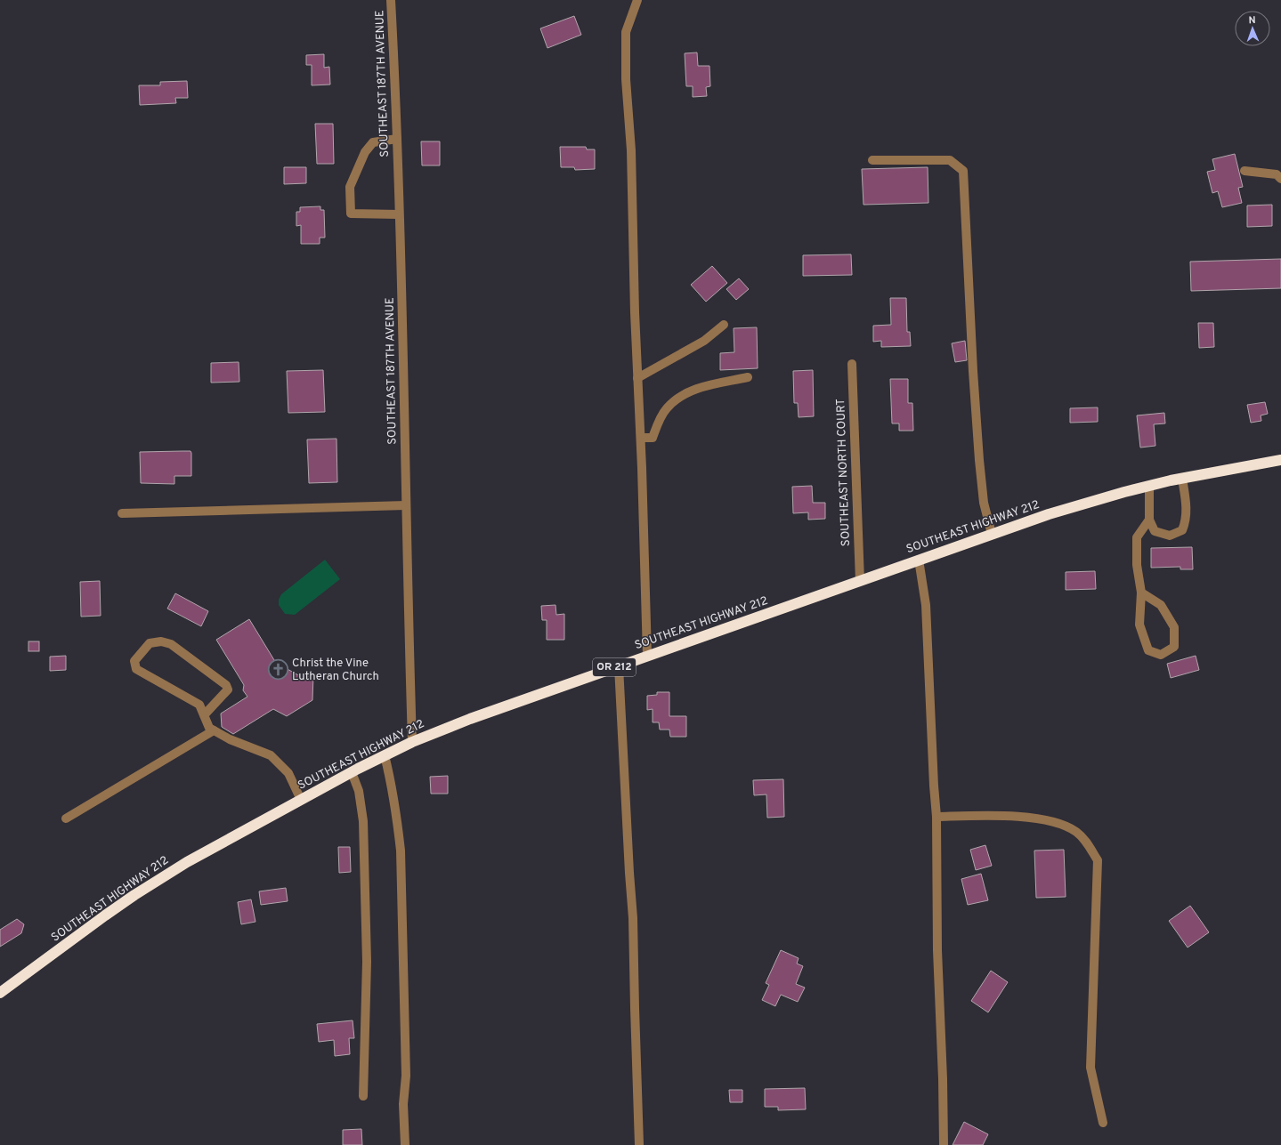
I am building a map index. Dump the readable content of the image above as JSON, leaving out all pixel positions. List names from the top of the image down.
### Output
{
  "streets": {
    "highway": ["SOUTHEAST HIGHWAY 212", "OR 212"],
    "street": ["SOUTHEAST 187TH AVENUE", "SOUTHEAST NORTH COURT"]
  },
  "crossings": [
    ["SOUTHEAST 187TH AVENUE", "SOUTHEAST HIGHWAY 212"],
    ["SOUTHEAST NORTH COURT", "SOUTHEAST HIGHWAY 212"]
  ],
  "places": {
    "church": ["Christ the Vine Lutheran Church"]
  },
  "north": "top"
}
